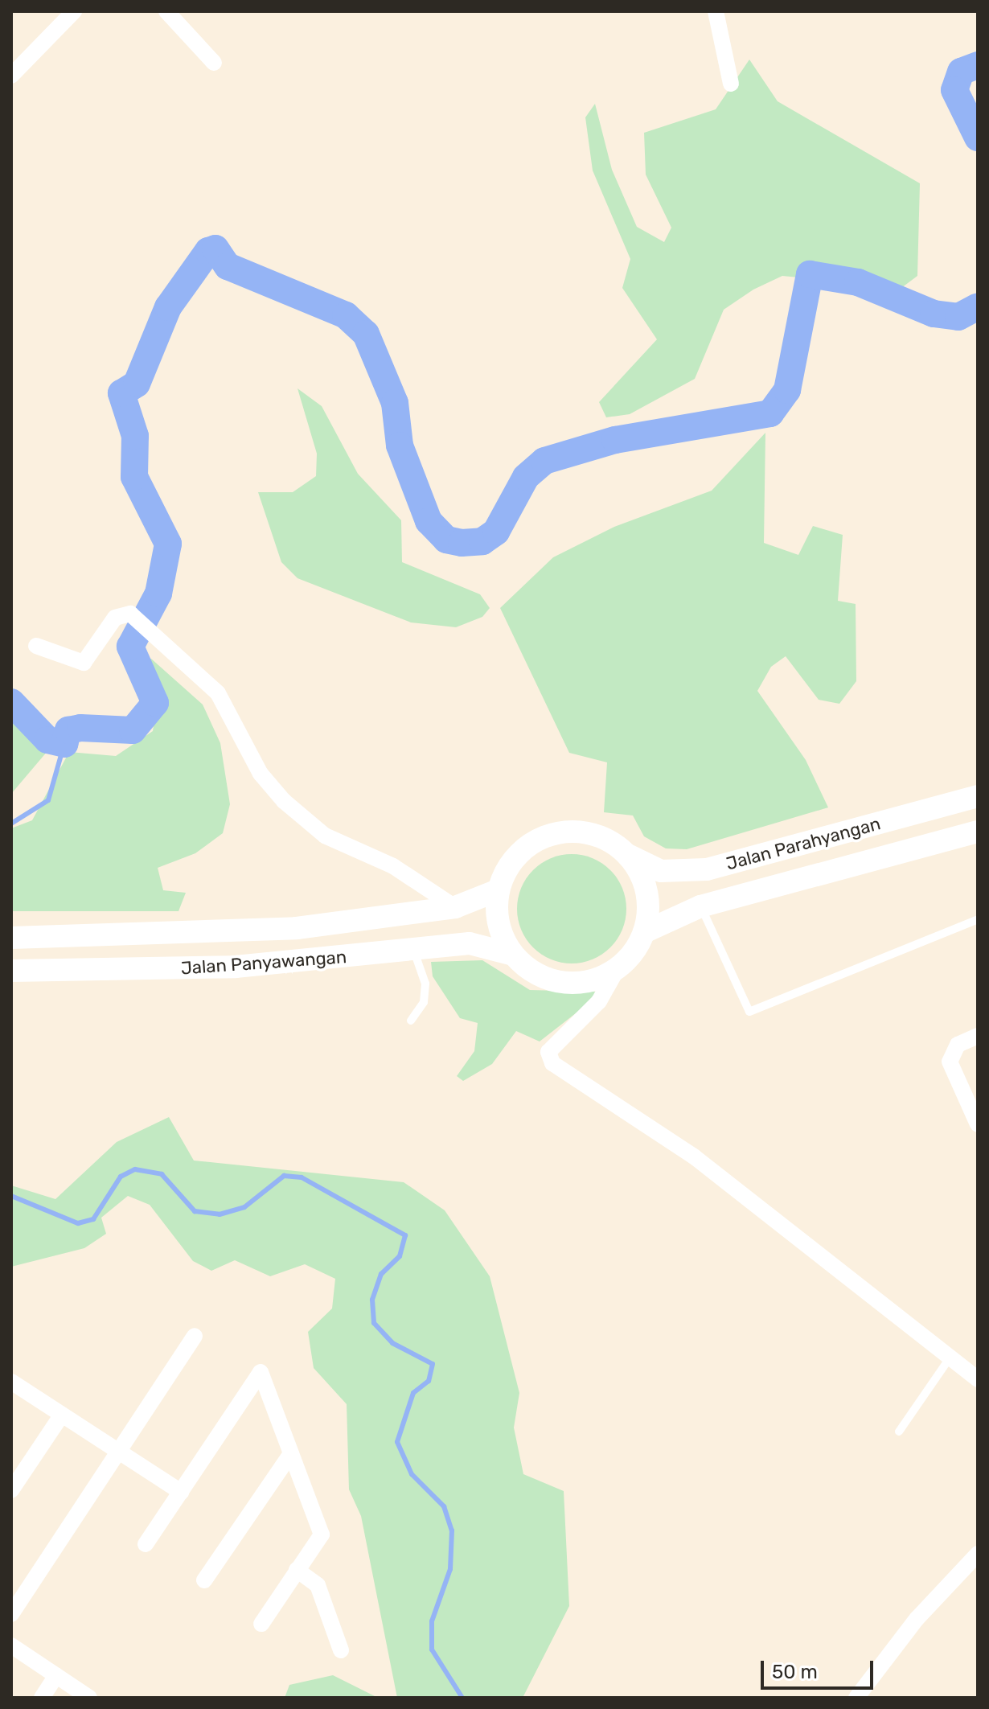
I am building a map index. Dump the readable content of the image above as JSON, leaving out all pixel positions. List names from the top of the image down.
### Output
{
  "streets": {
    "main road": ["Jalan Parahyangan", "Jalan Panyawangan"]
  },
  "crossings": [
    ["Jalan Parahyangan", "Jalan Panyawangan"]
  ],
  "scale_bar": "50 m"
}
